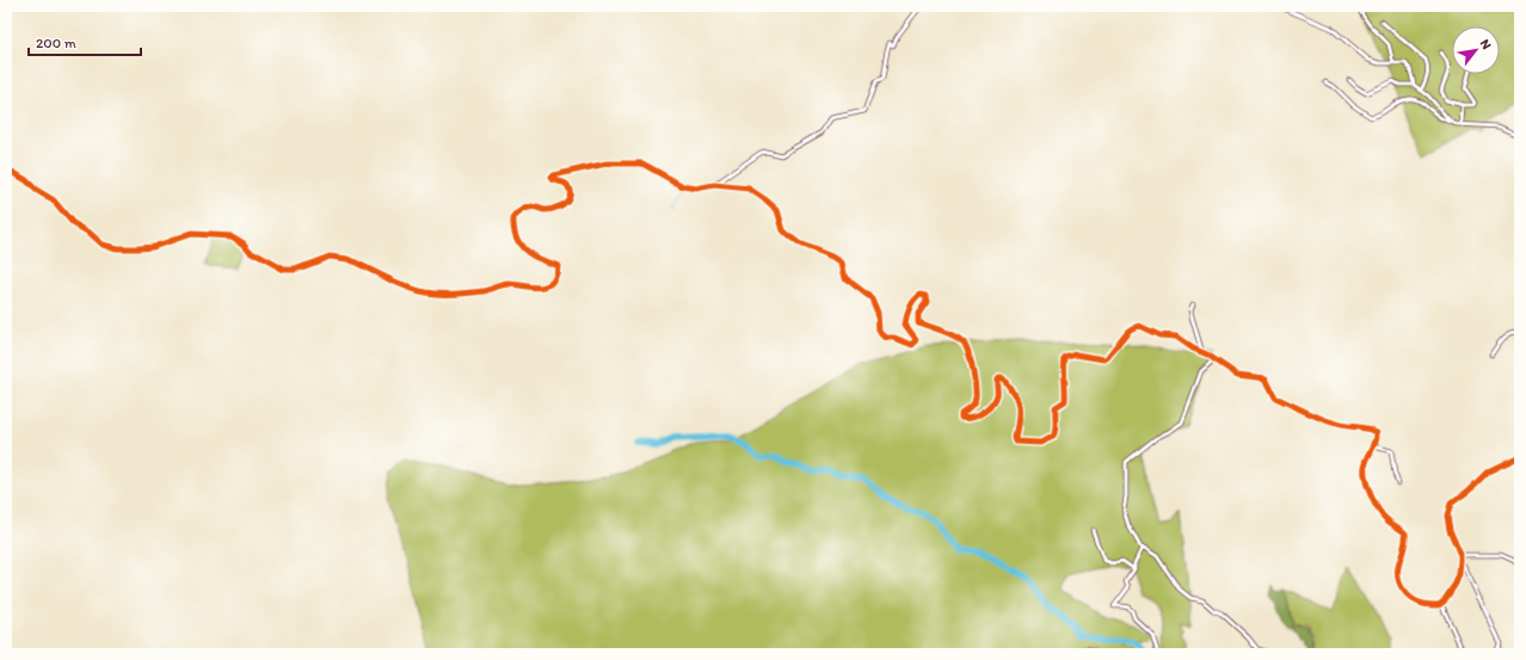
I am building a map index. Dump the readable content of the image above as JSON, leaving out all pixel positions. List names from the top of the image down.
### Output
{
  "scale_bar": "200 m",
  "north": "top right"
}
